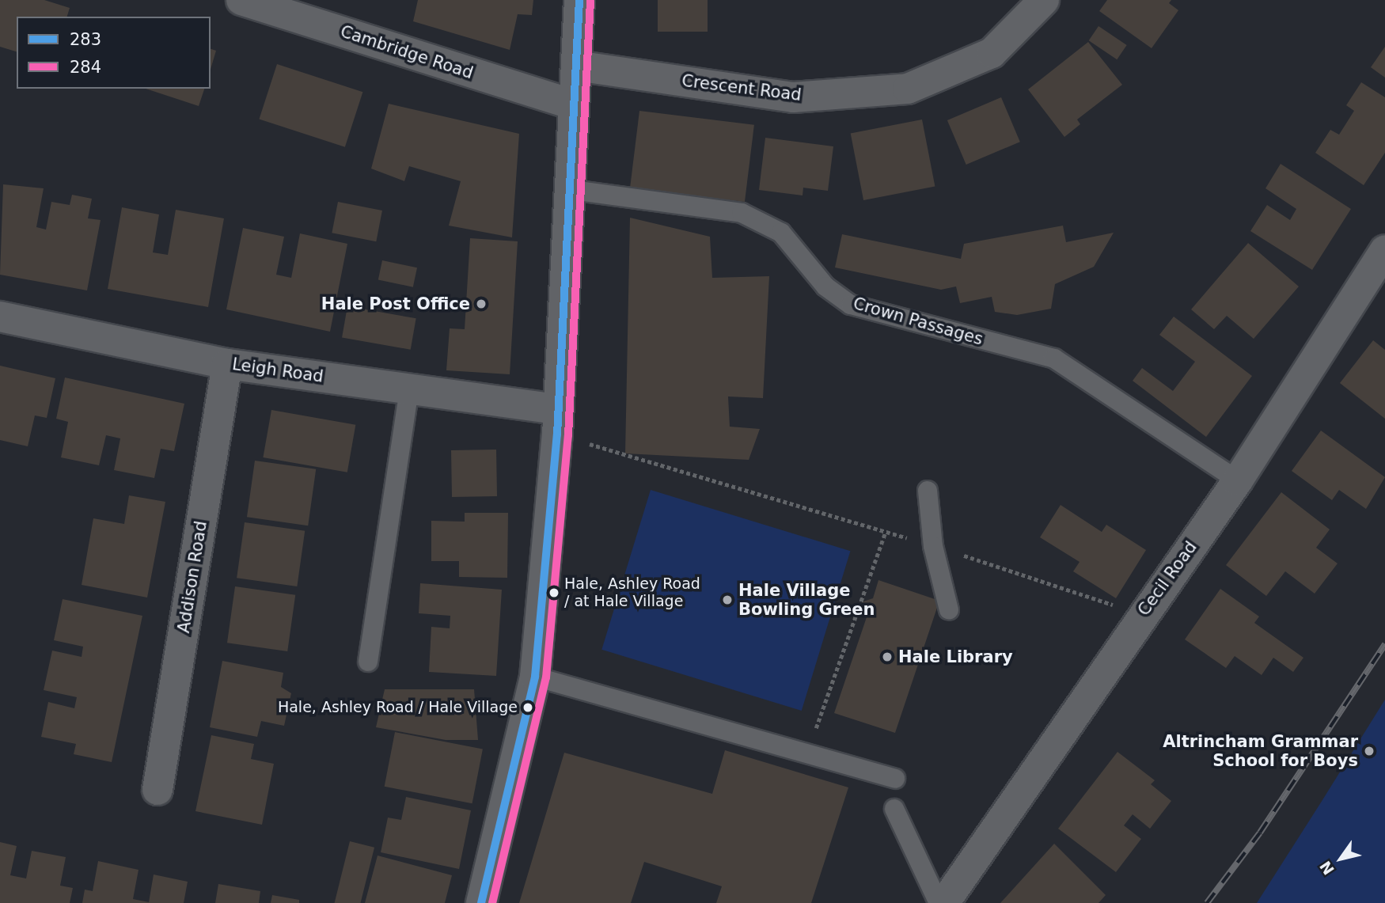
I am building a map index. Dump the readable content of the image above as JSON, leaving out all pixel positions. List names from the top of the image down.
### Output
{
  "streets": {
    "street": [
      "Cambridge Road",
      "Crescent Road",
      "Leigh Road",
      "Addison Road",
      "Cecil Road"
    ],
    "lane": ["Crown Passages"]
  },
  "crossings": [
    ["Crown Passages", "Cecil Road"],
    ["Leigh Road", "Addison Road"]
  ],
  "places": [
    "Hale Post Office",
    "Hale, Ashley Road / at Hale Village",
    "Hale Village Bowling Green",
    "Hale Library",
    "Hale, Ashley Road / Hale Village",
    "Altrincham Grammar School for Boys"
  ],
  "lines": ["transit line 283", "transit line 284"],
  "legend": ["283", "284"],
  "north": "bottom left"
}
